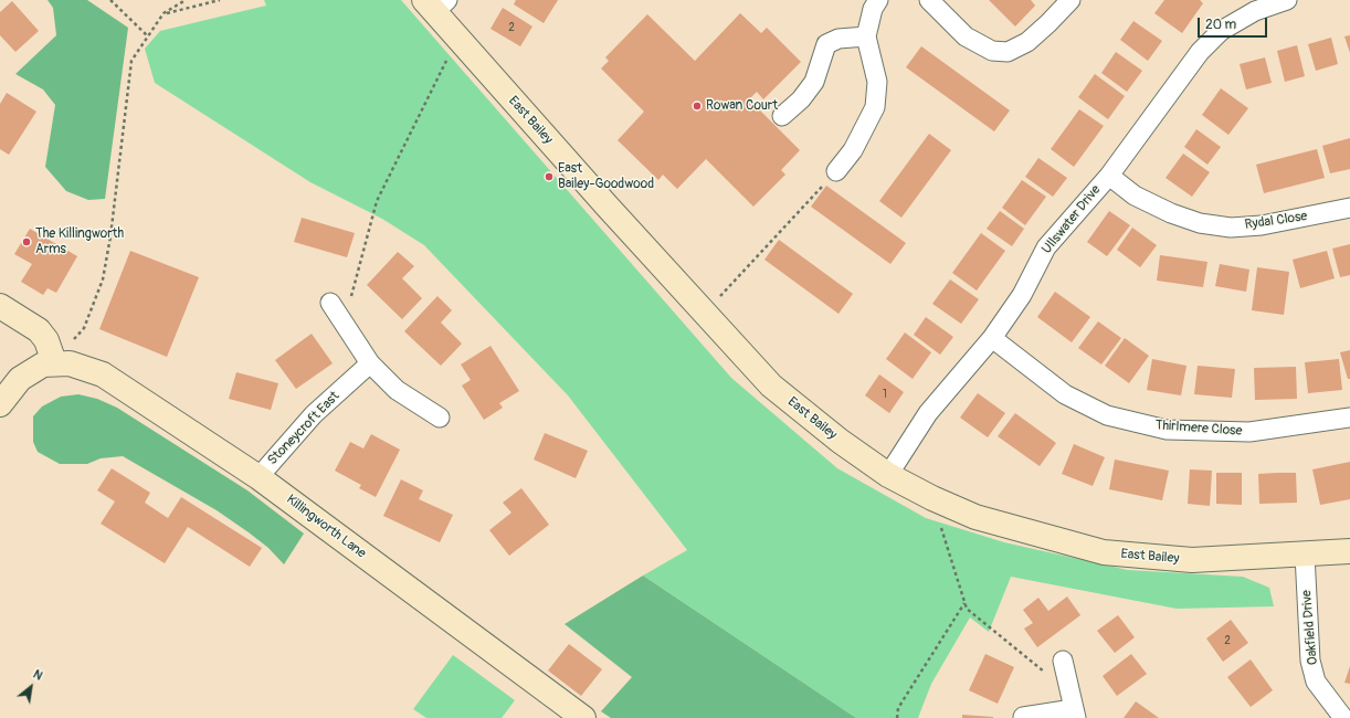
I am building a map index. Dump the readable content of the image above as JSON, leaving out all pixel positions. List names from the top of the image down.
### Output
{
  "streets": {
    "street": [
      "East Bailey",
      "Ullswater Drive",
      "Rydal Close",
      "Stoneycroft East",
      "Thirlmere Close",
      "Killingworth Lane",
      "Oakfield Drive"
    ]
  },
  "crossings": [
    ["East Bailey", "Ullswater Drive"],
    ["East Bailey", "Oakfield Drive"],
    ["Ullswater Drive", "Rydal Close"],
    ["Ullswater Drive", "Thirlmere Close"],
    ["Stoneycroft East", "Killingworth Lane"]
  ],
  "places": ["Rowan Court", "East Bailey-Goodwood", "The Killingworth Arms"],
  "house_numbers": ["2", "1", "2"],
  "scale_bar": "20 m",
  "north": "top right"
}
